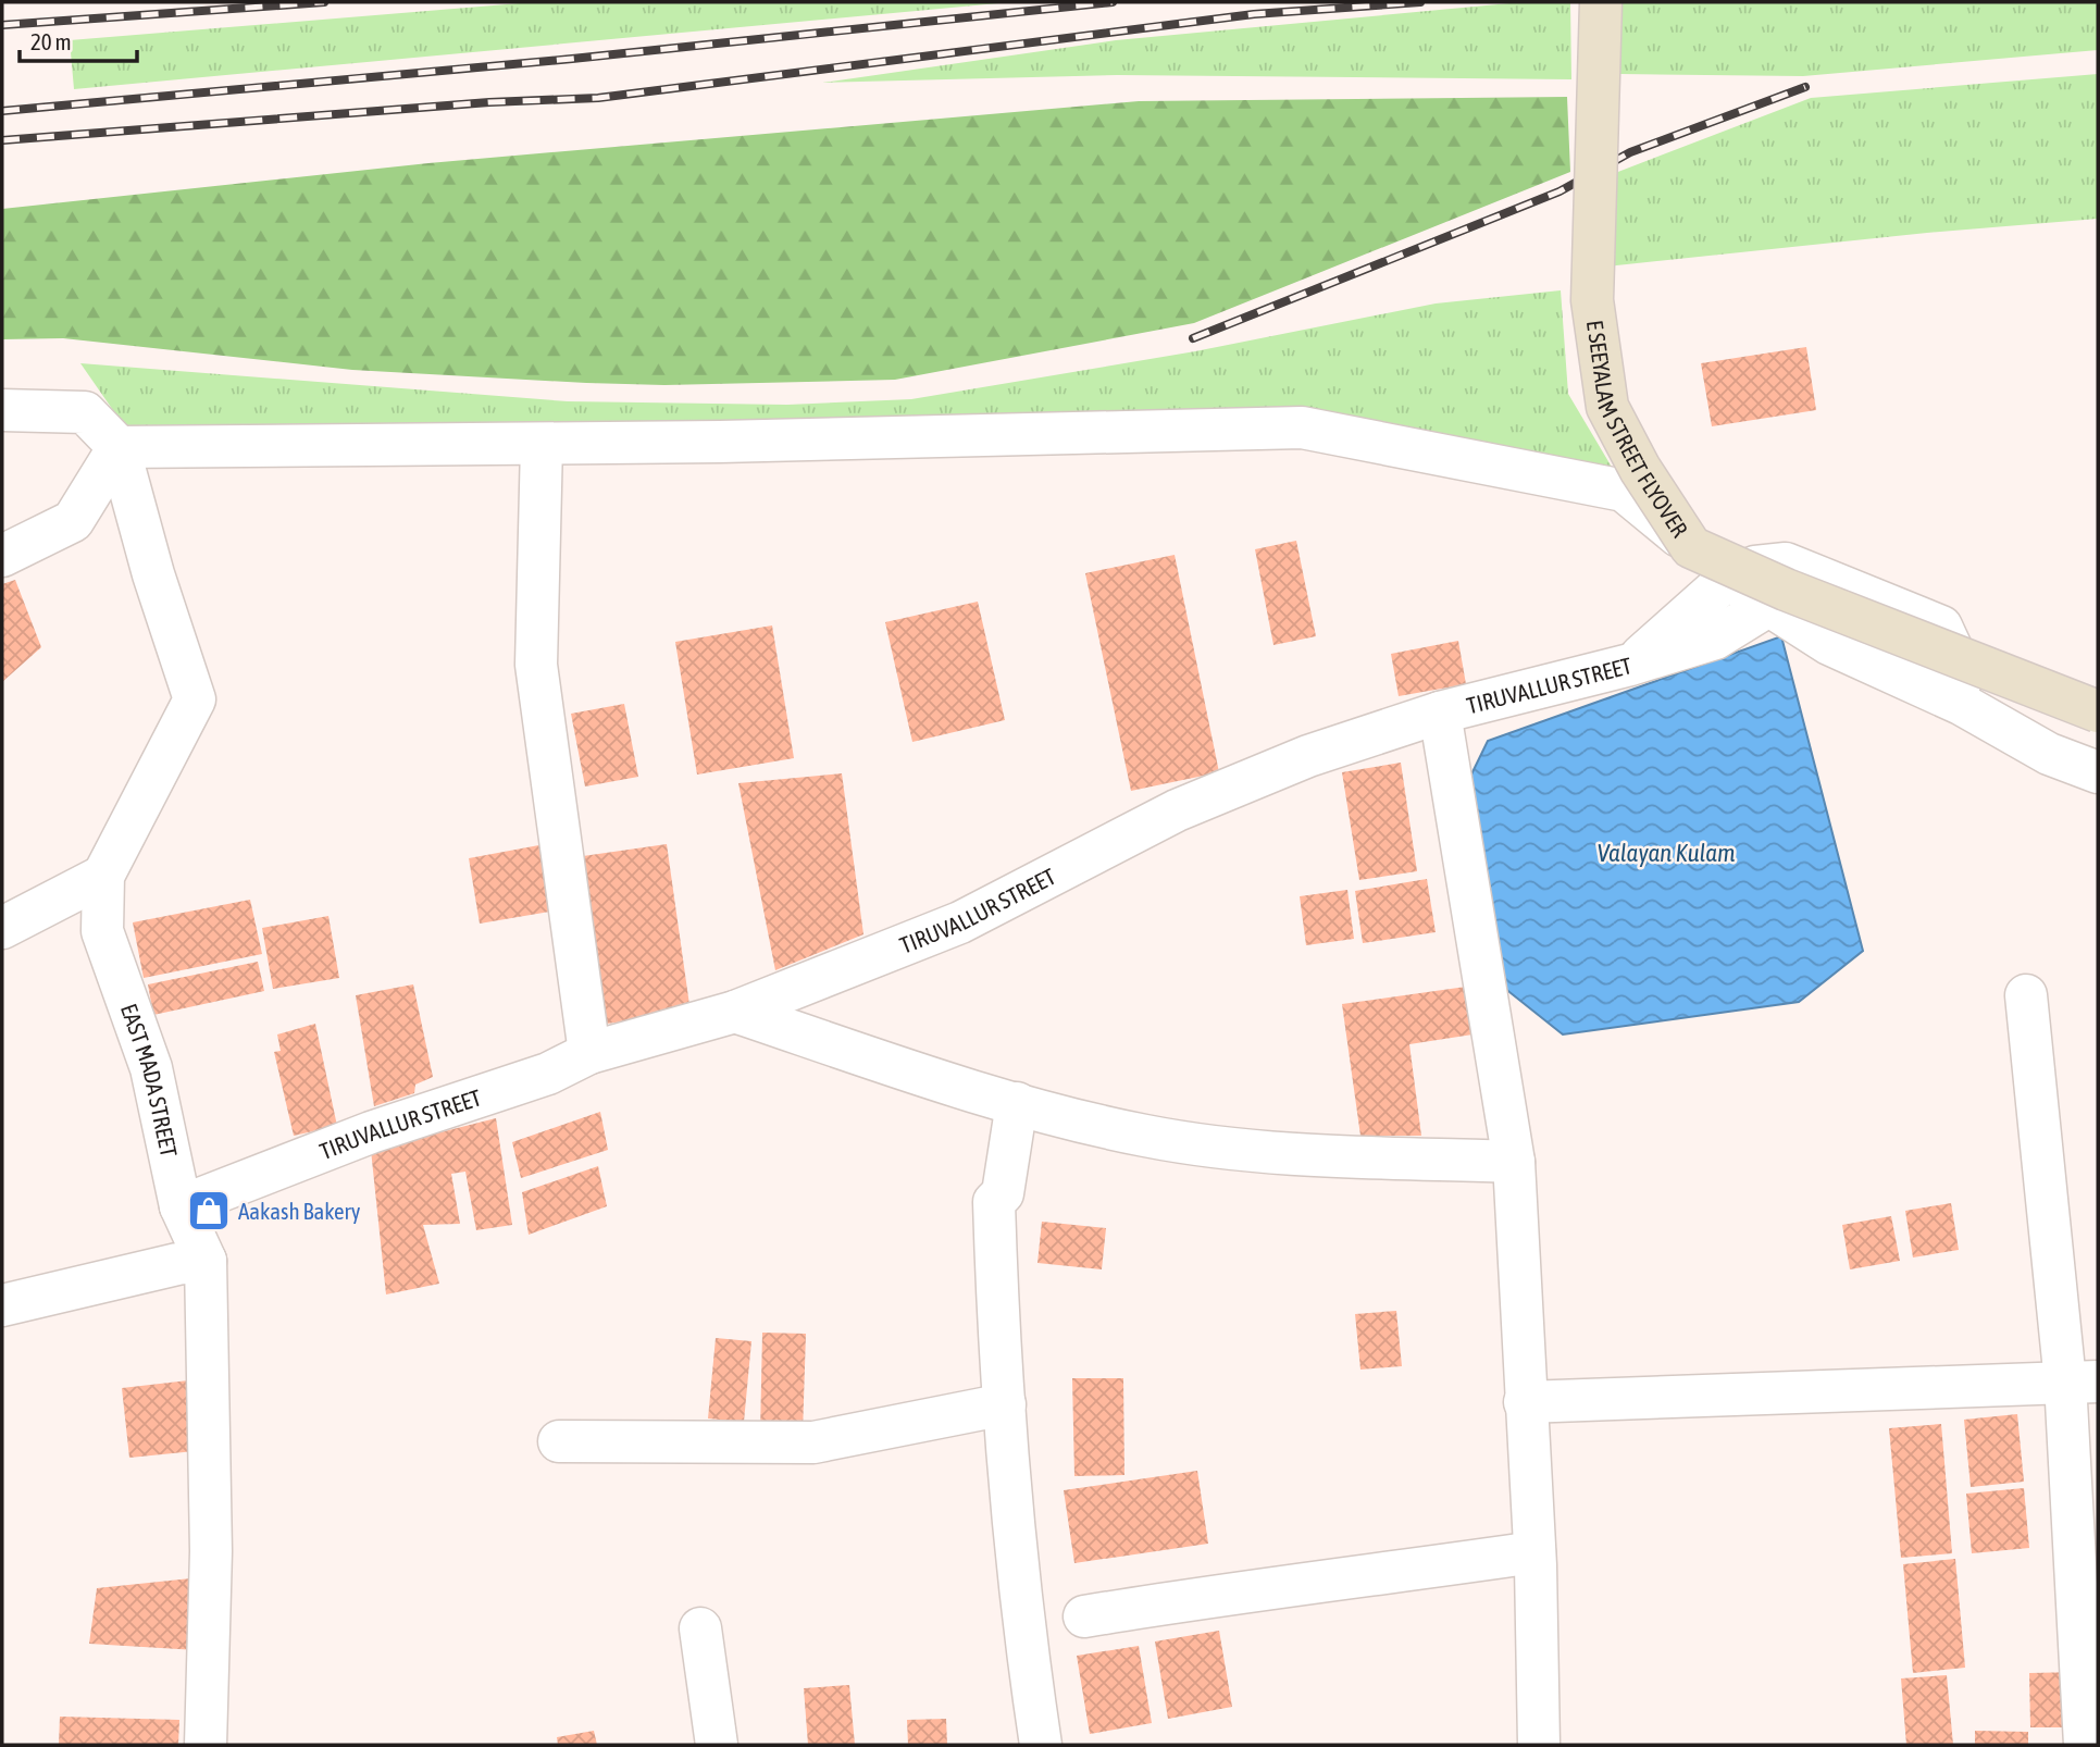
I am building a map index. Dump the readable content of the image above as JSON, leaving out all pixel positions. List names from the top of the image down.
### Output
{
  "streets": {
    "main road": ["E SEEYALAM STREET FLYOVER"],
    "street": ["TIRUVALLUR STREET", "EAST MADA STREET"]
  },
  "crossings": [
    ["TIRUVALLUR STREET", "EAST MADA STREET"]
  ],
  "water": ["Valayan Kulam"],
  "places": {
    "shop": ["Aakash Bakery"]
  },
  "scale_bar": "20 m"
}
